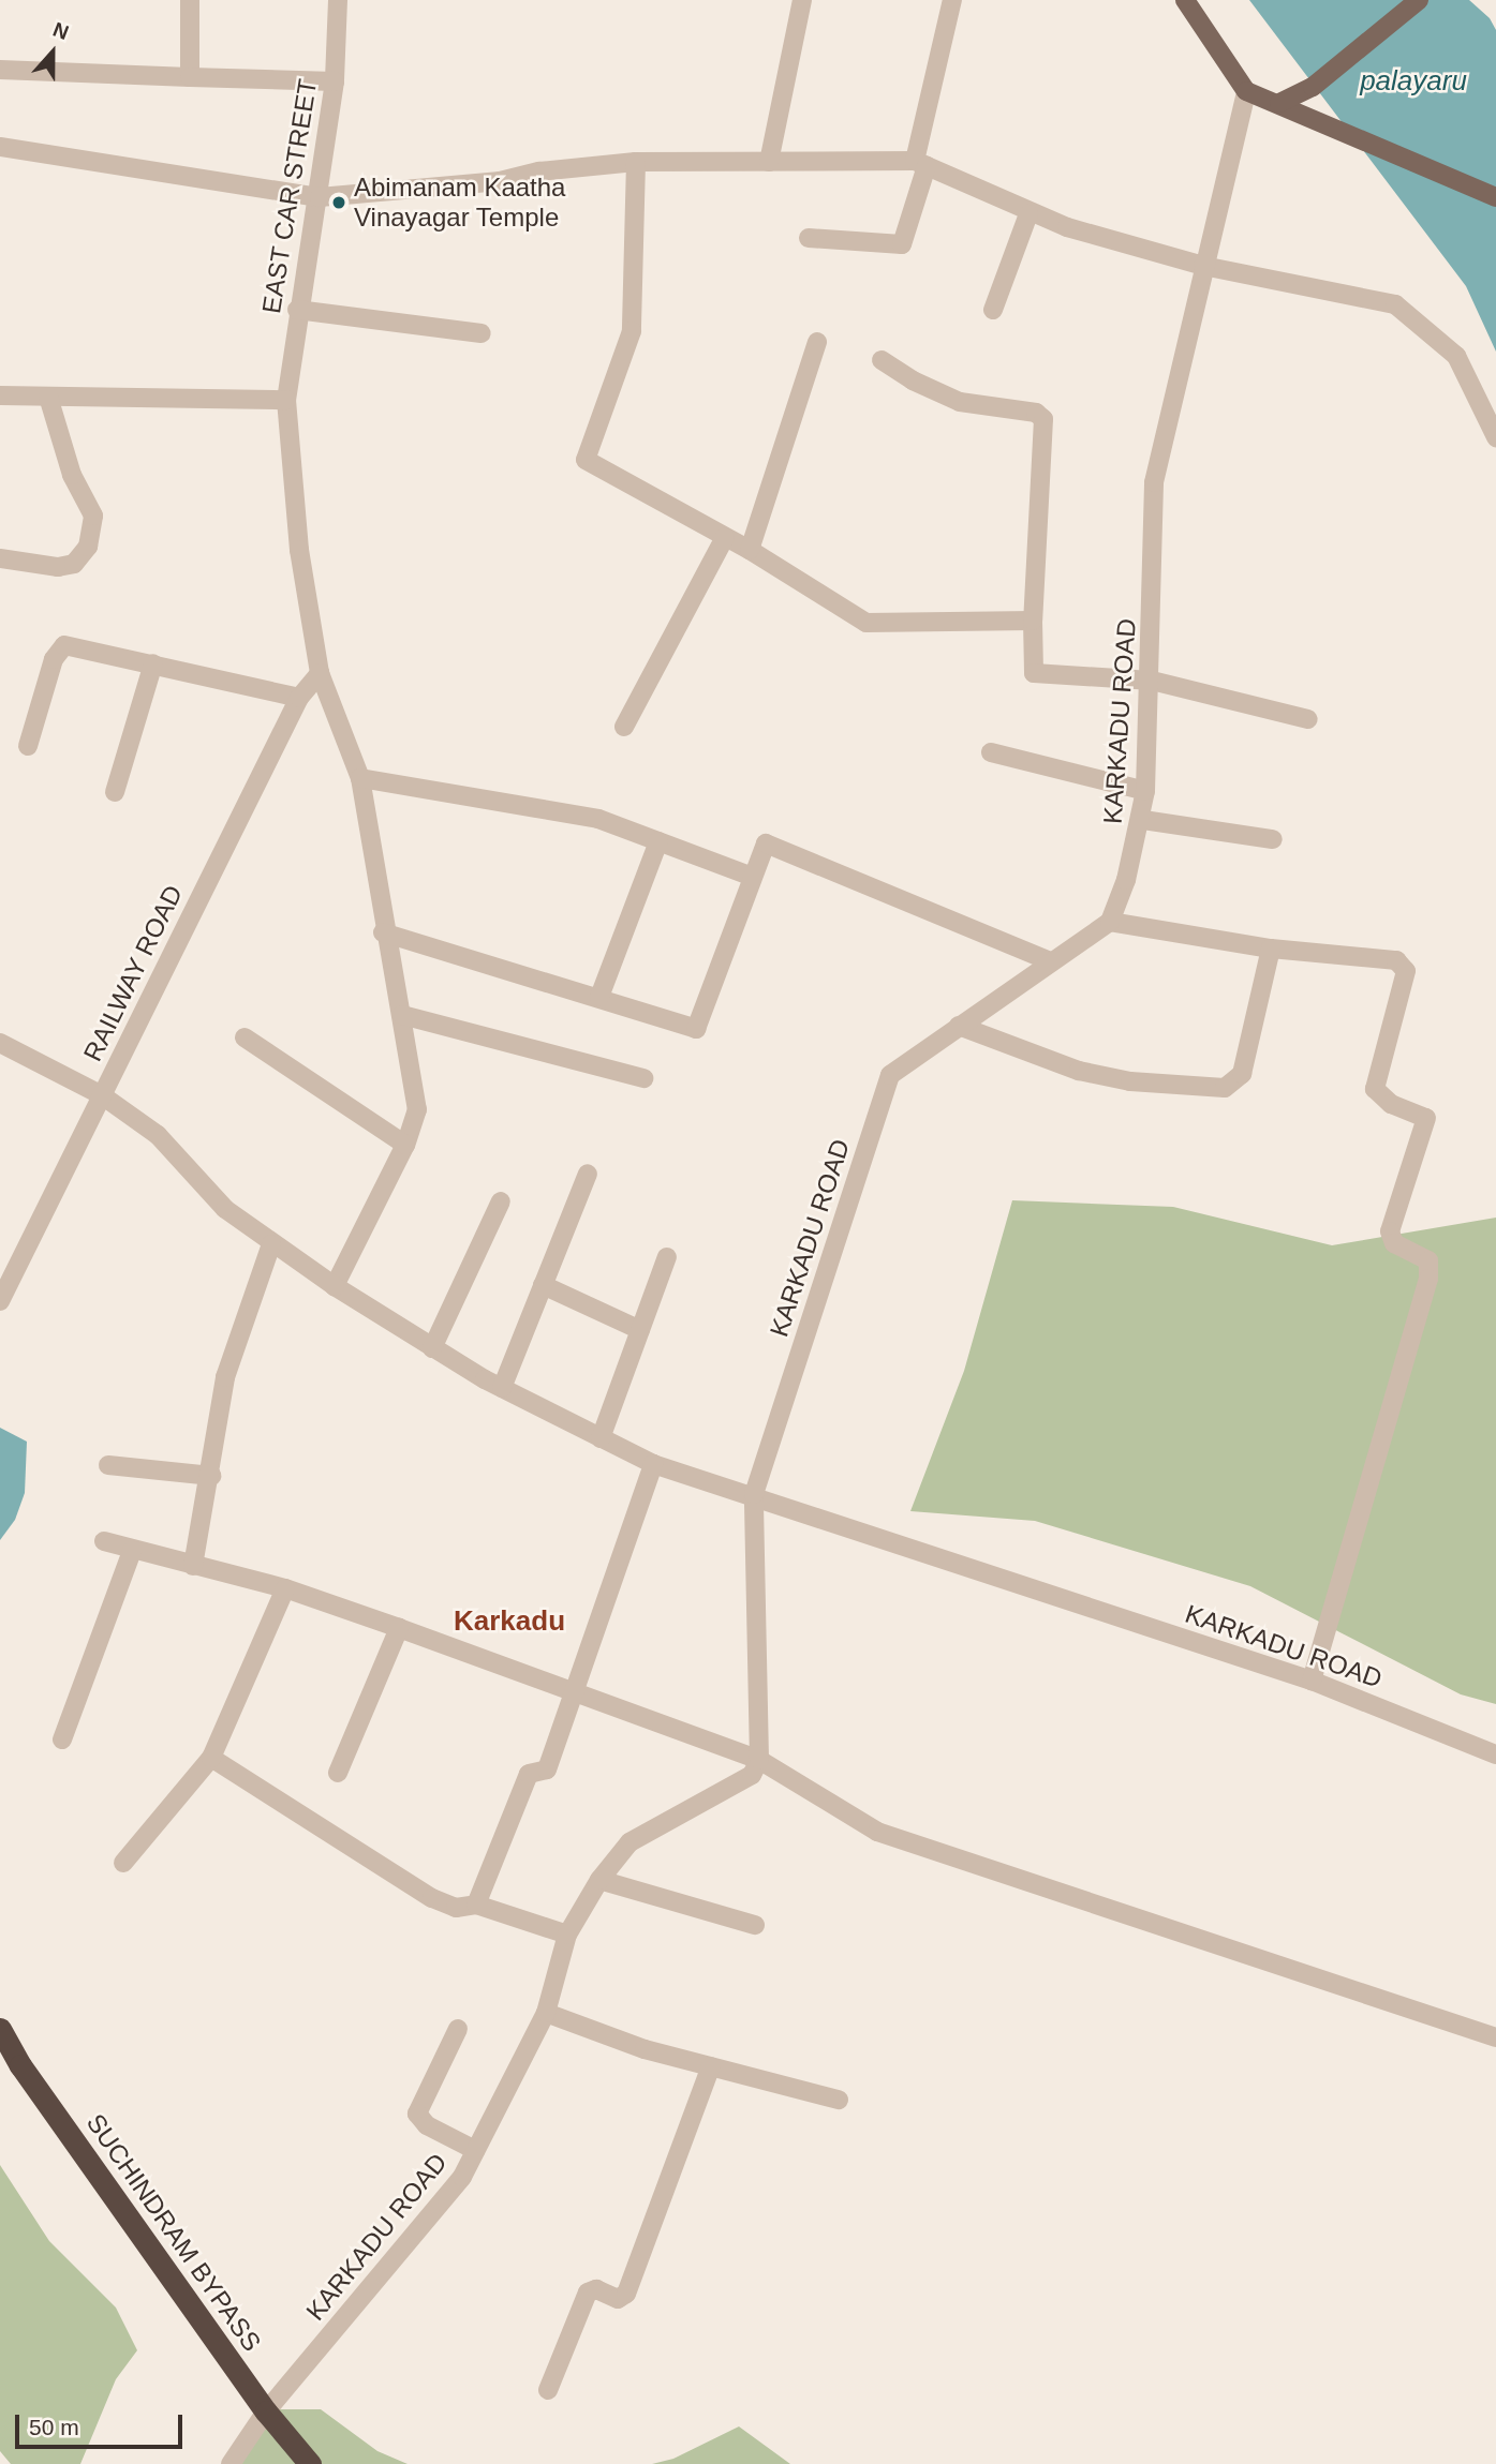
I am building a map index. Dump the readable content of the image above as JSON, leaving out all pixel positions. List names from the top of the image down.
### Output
{
  "streets": {
    "highway": ["SUCHINDRAM BYPASS"],
    "street": ["EAST CAR STREET", "KARKADU ROAD", "RAILWAY ROAD"]
  },
  "crossings": [
    ["EAST CAR STREET", "RAILWAY ROAD"],
    ["KARKADU ROAD", "SUCHINDRAM BYPASS"]
  ],
  "districts": ["Karkadu"],
  "water": ["palayaru"],
  "places": ["Abimanam Kaatha Vinayagar Temple"],
  "scale_bar": "50 m",
  "north": "top"
}
